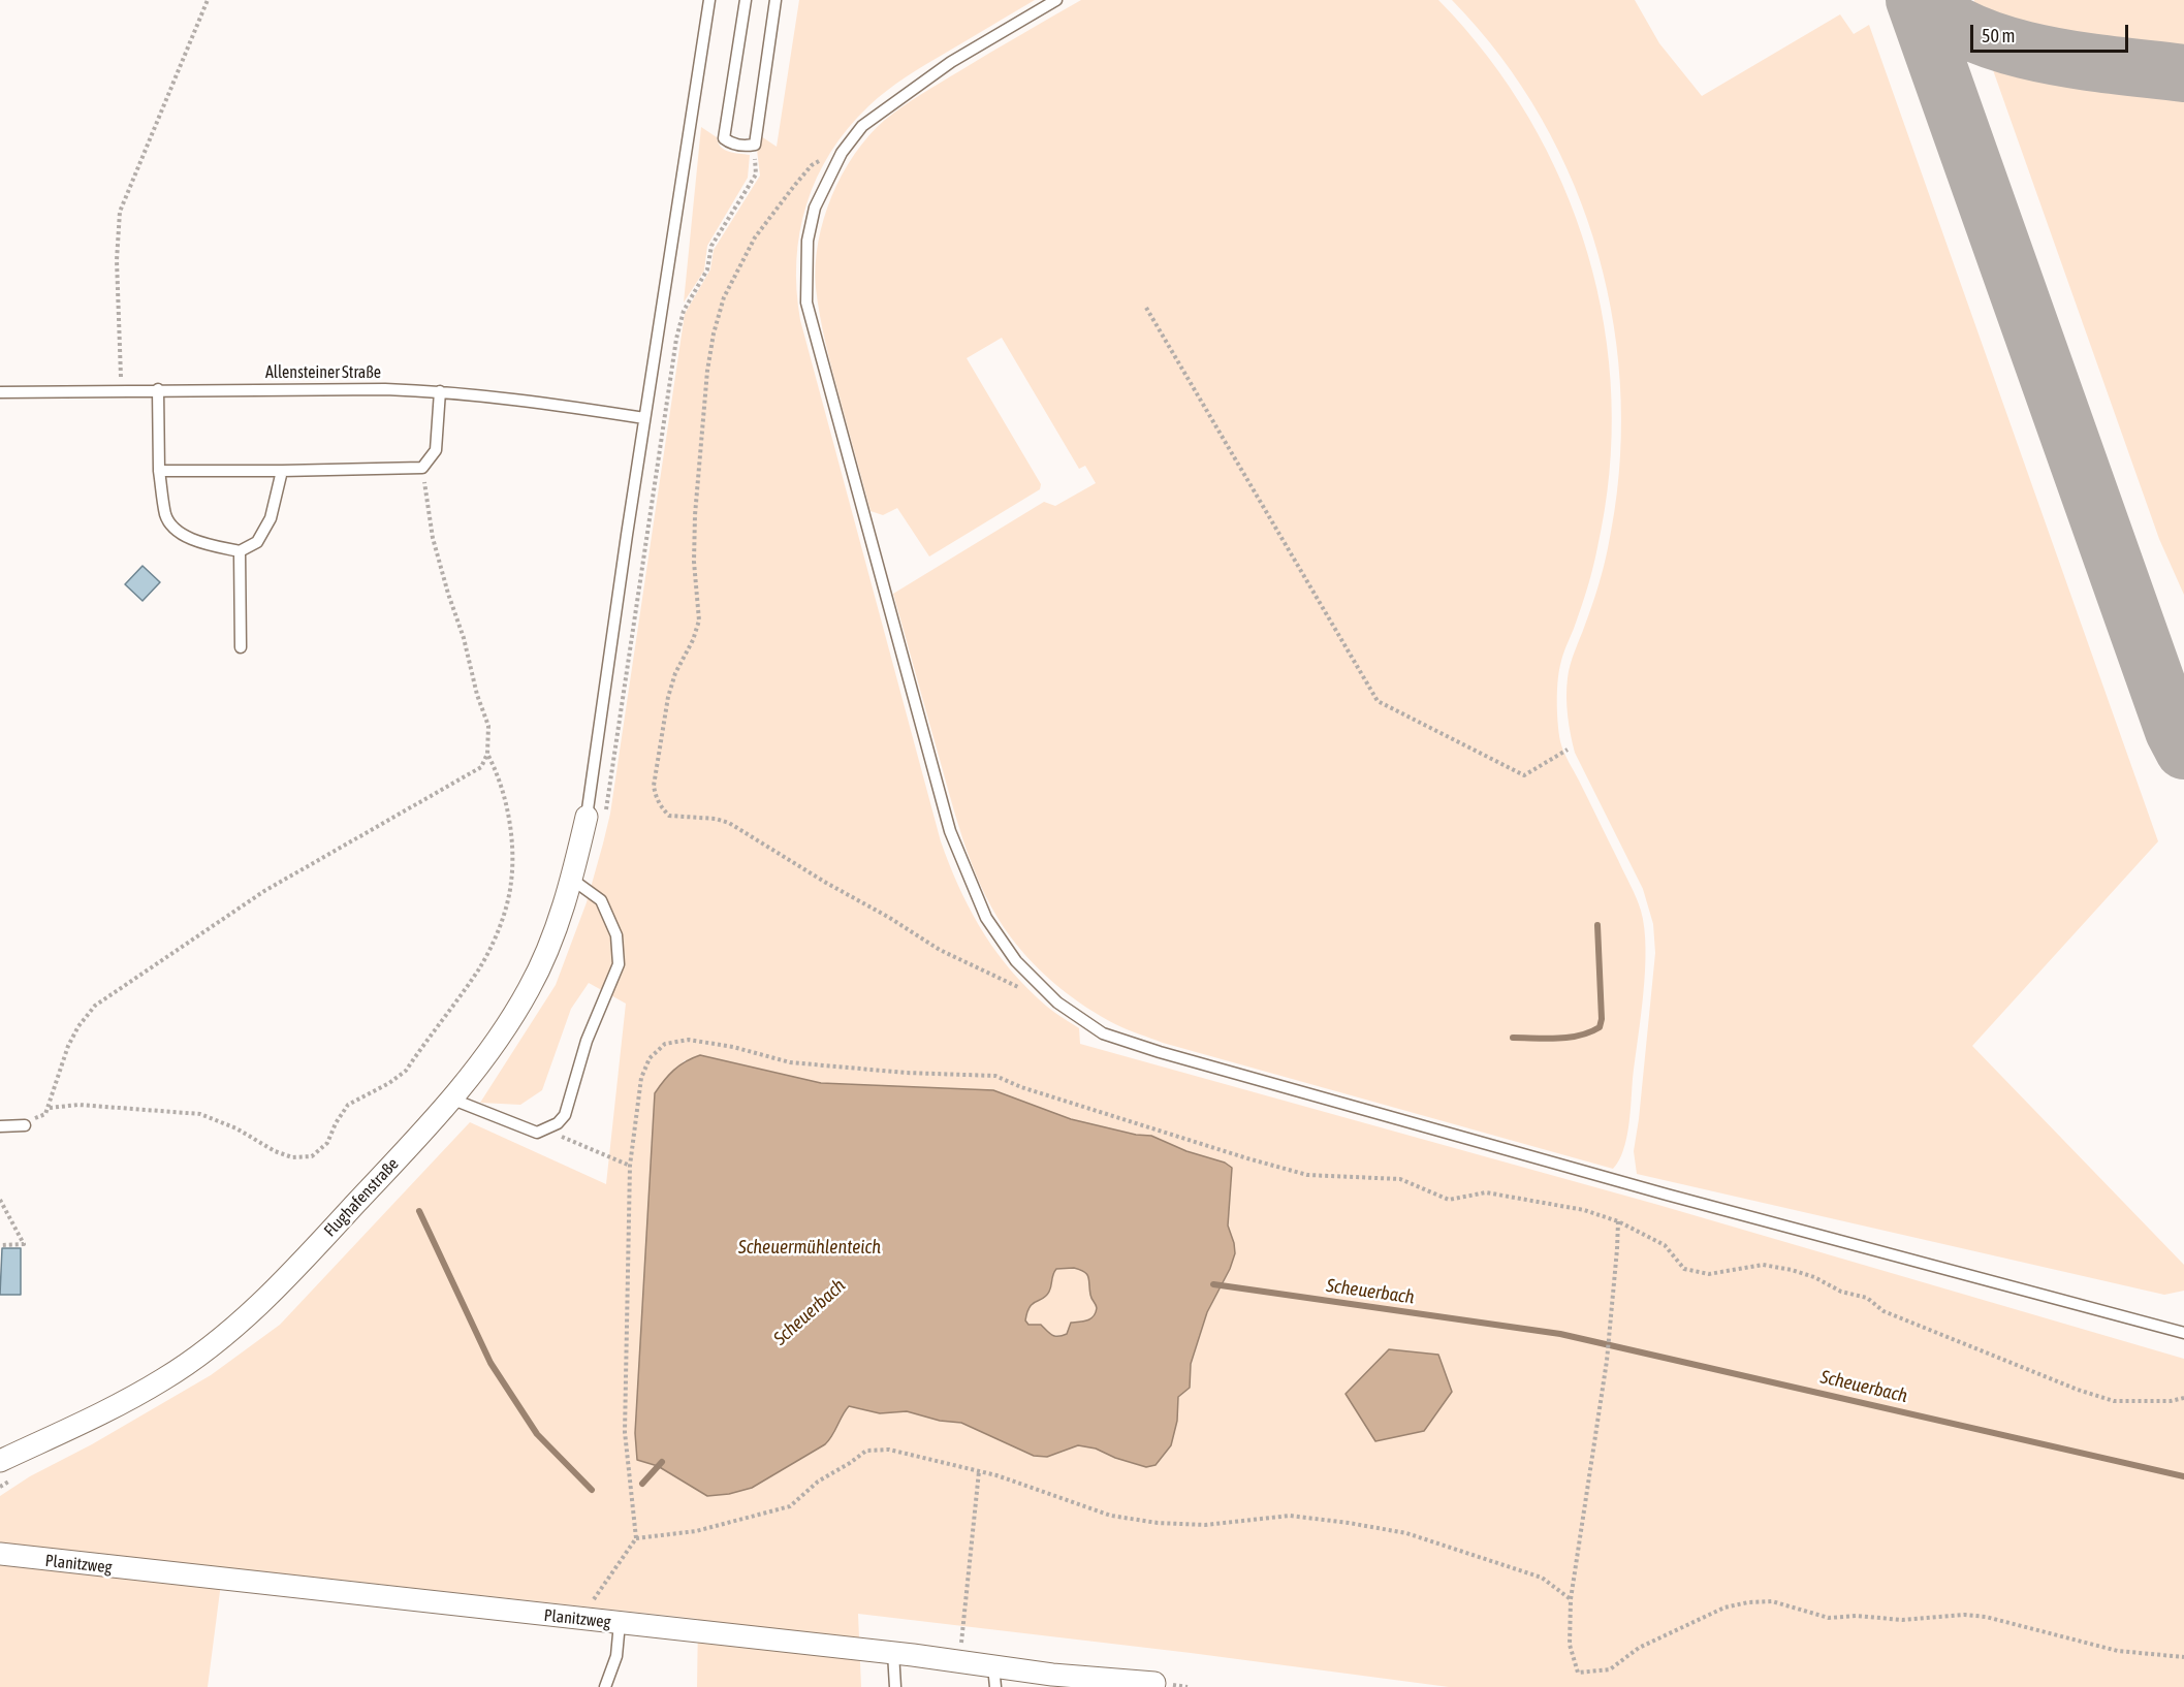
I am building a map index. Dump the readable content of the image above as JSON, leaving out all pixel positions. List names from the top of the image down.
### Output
{
  "streets": {
    "street": ["Flughafenstraße", "Planitzweg"],
    "lane": ["Allensteiner Straße"]
  },
  "water": ["Scheuermühlenteich", "Scheuerbach"],
  "scale_bar": "50 m"
}
